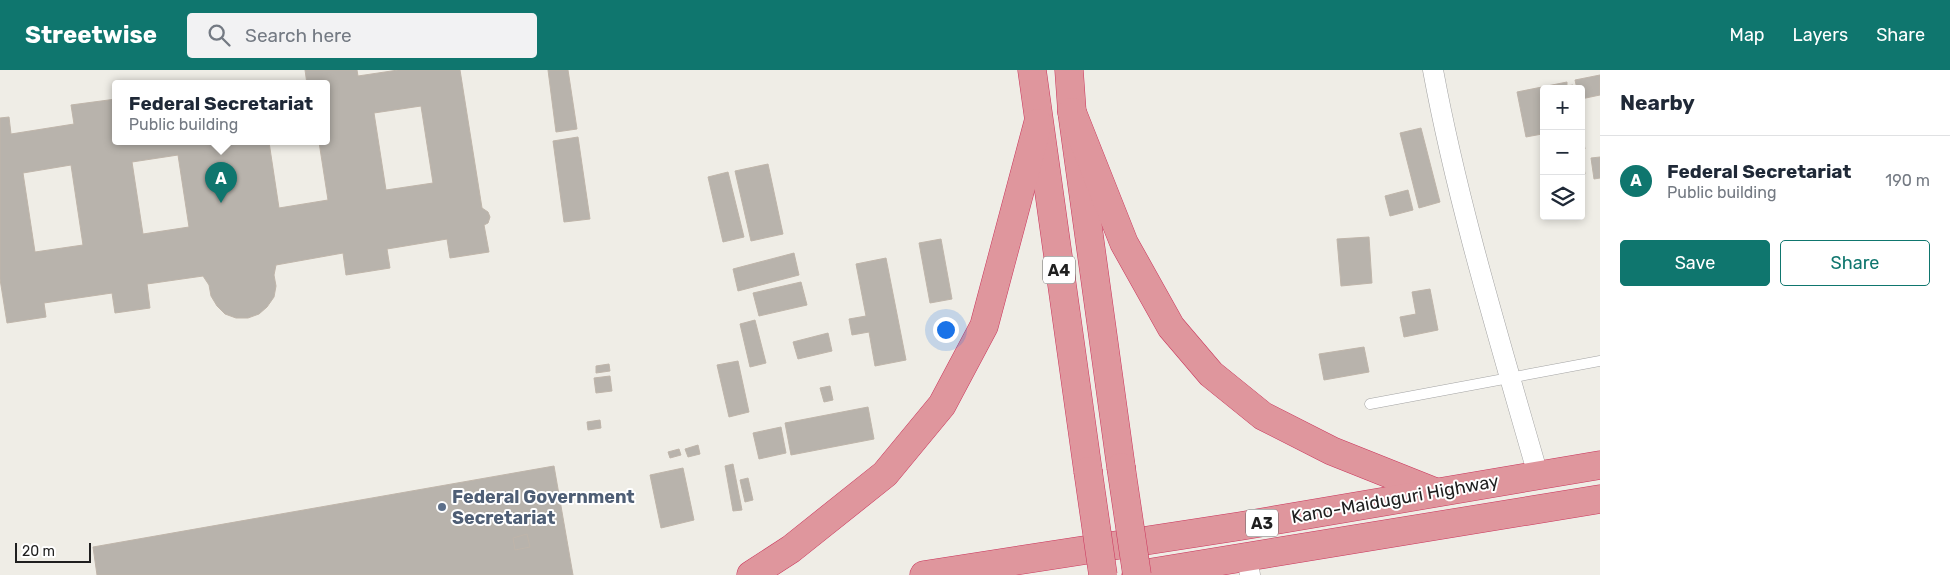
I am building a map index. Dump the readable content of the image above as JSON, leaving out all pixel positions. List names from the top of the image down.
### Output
{
  "streets": {
    "highway": ["A4", "Kano-Maiduguri Highway", "A3"]
  },
  "crossings": [
    ["A4", "Kano-Maiduguri Highway"]
  ],
  "places": ["Federal Government Secretariat"],
  "scale_bar": "20 m",
  "page": {
    "header": "Streetwise",
    "search": "Search here",
    "nav": ["Map", "Layers", "Share"],
    "heading": "Nearby",
    "popup": ["Federal Secretariat", "Public building"],
    "map_buttons": ["+", "−"],
    "list": [
      {
        "mark": "A",
        "name": "Federal Secretariat",
        "note": "Public building",
        "value": "190 m"
      }
    ],
    "pins": "A",
    "buttons": ["Save", "Share"],
    "scale": "20 m"
  }
}
